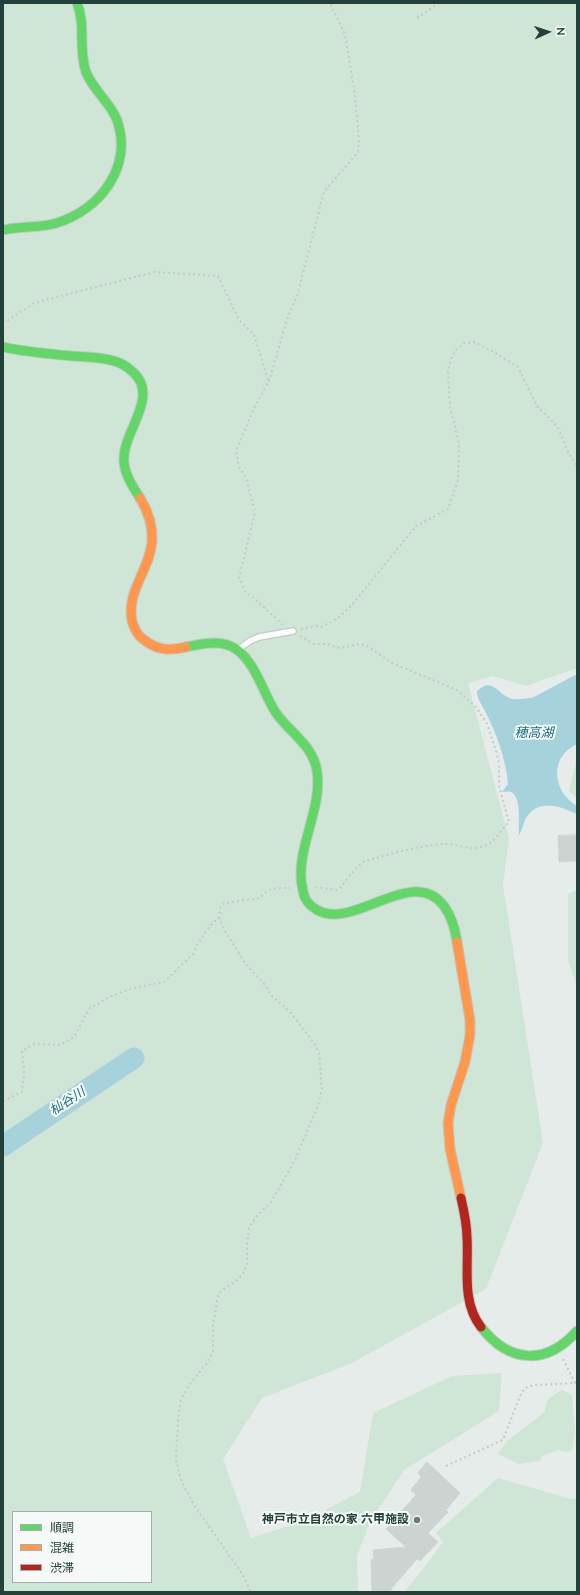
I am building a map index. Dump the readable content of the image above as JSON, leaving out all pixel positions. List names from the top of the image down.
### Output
{
  "water": ["穂高湖", "杣谷川"],
  "places": ["神戸市立自然の家 六甲施設"],
  "legend": ["順調", "混雑", "渋滞"],
  "north": "right"
}
